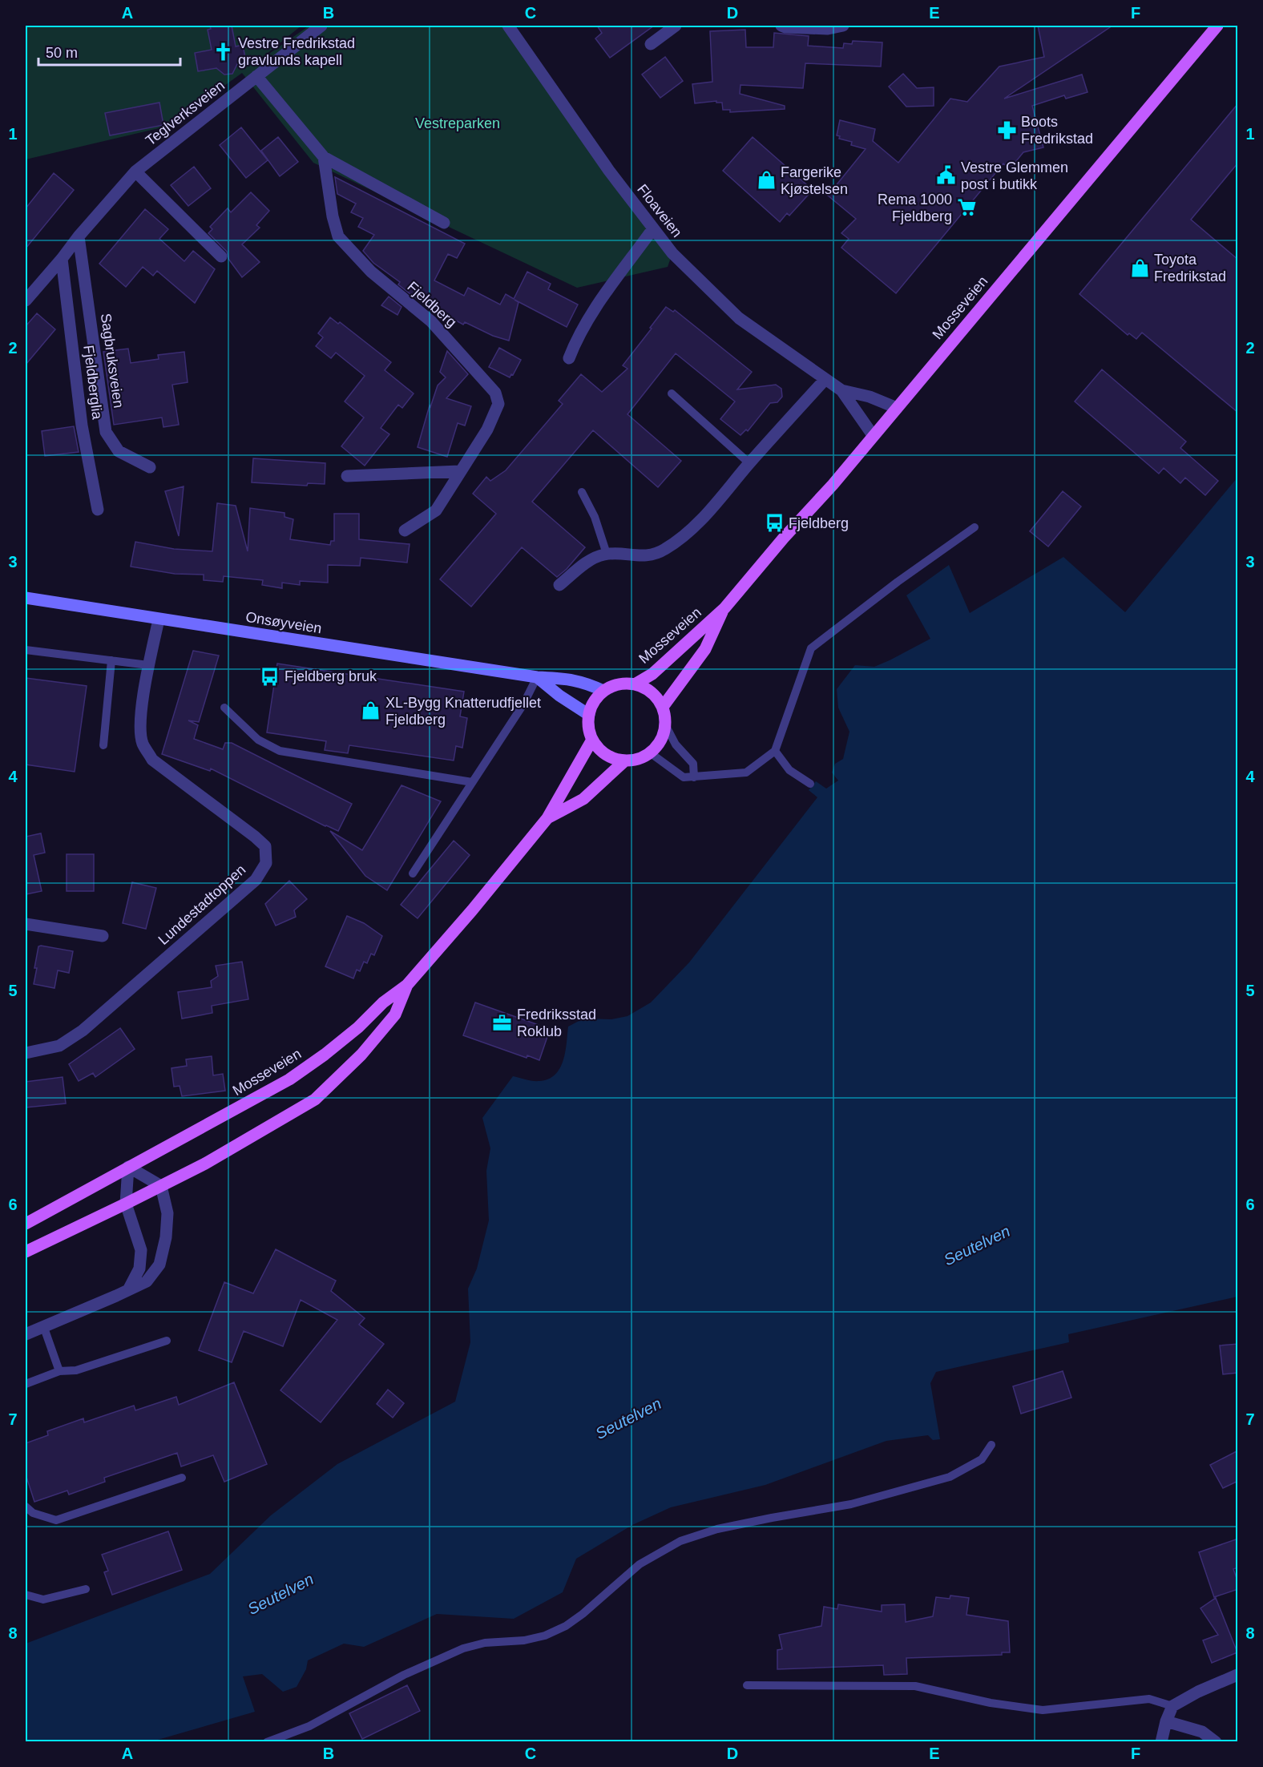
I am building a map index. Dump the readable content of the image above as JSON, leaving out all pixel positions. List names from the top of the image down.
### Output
{
  "streets": {
    "main road": ["Mosseveien"],
    "street": [
      "Teglverksveien",
      "Floaveien",
      "Fjeldberg",
      "Sagbruksveien",
      "Fjeldberglia",
      "Onsøyveien",
      "Lundestadtoppen"
    ]
  },
  "crossings": [
    ["Teglverksveien", "Sagbruksveien"],
    ["Teglverksveien", "Fjeldberglia"],
    ["Floaveien", "Mosseveien"],
    ["Mosseveien", "Onsøyveien"],
    ["Onsøyveien", "Lundestadtoppen"]
  ],
  "water": ["Seutelven"],
  "parks": ["Vestreparken"],
  "places": {
    "church": ["Vestre Fredrikstad gravlunds kapell"],
    "pharmacy": ["Boots Fredrikstad"],
    "public building": ["Vestre Glemmen post i butikk"],
    "shop": ["Fargerike Kjøstelsen", "Toyota Fredrikstad", "XL-Bygg Knatterudfjellet Fjeldberg"],
    "supermarket": ["Rema 1000 Fjeldberg"],
    "bus stop": ["Fjeldberg", "Fjeldberg bruk"],
    "office": ["Fredriksstad Roklub"]
  },
  "scale_bar": "50 m",
  "grid": {
    "columns": [
      "A",
      "B",
      "C",
      "D",
      "E",
      "F"
    ],
    "rows": [
      "1",
      "2",
      "3",
      "4",
      "5",
      "6",
      "7",
      "8"
    ]
  }
}
